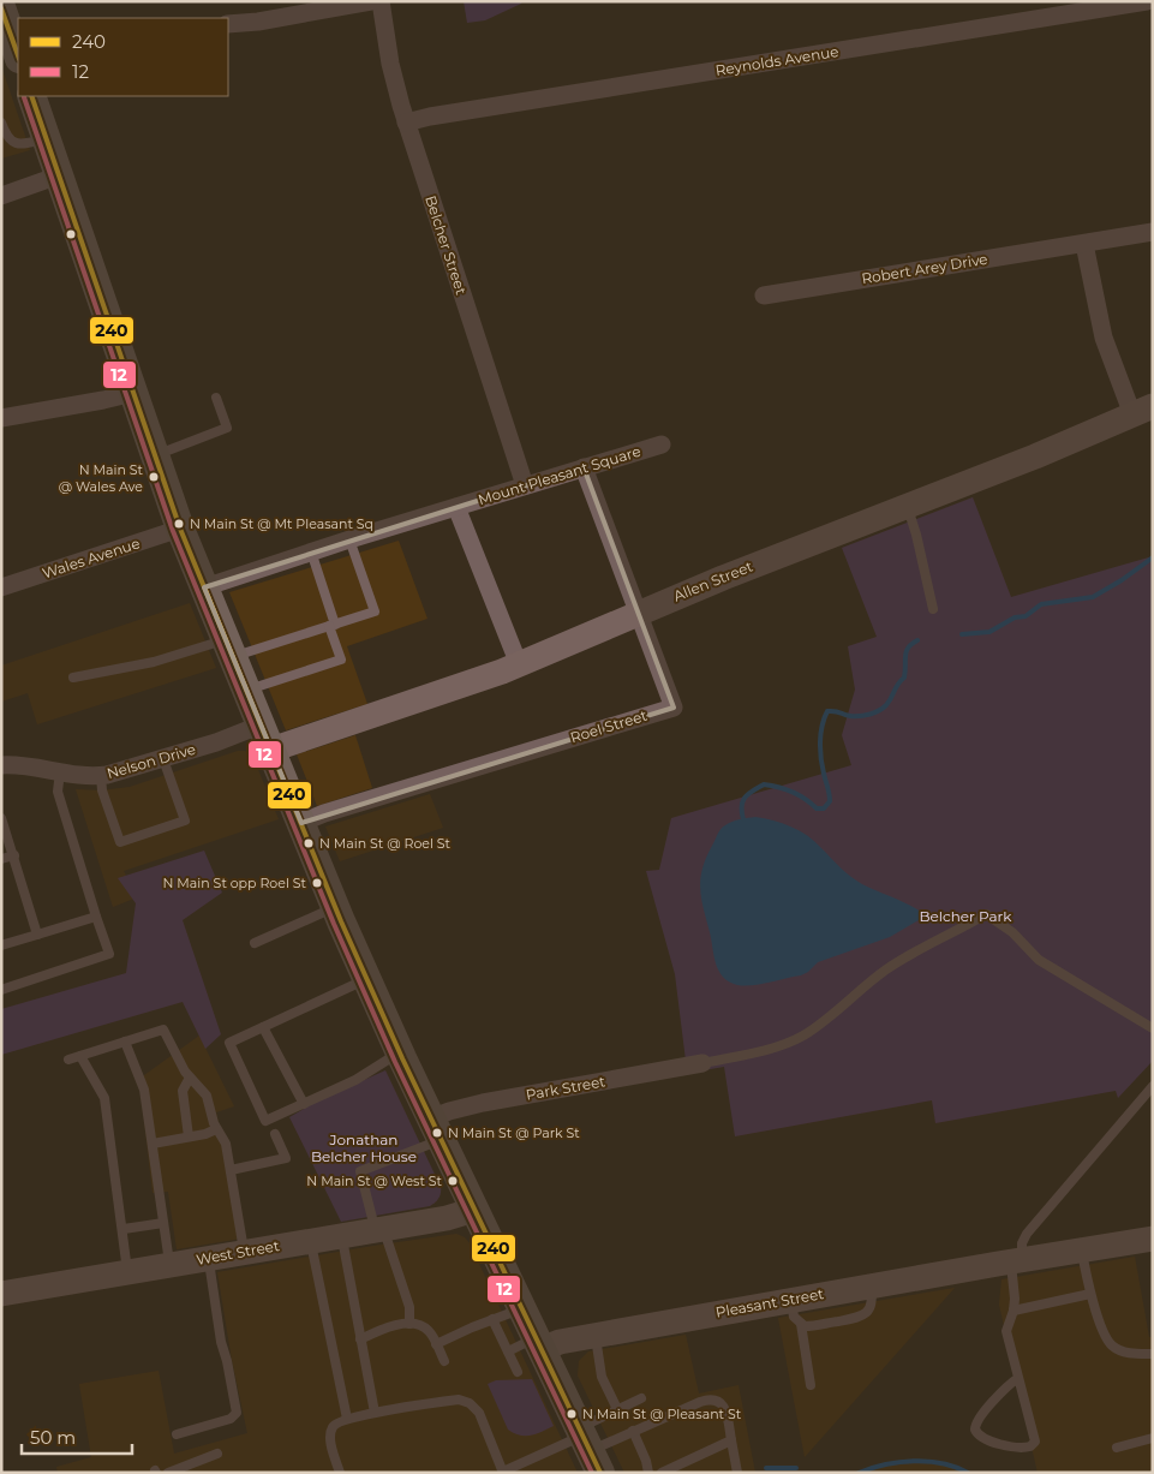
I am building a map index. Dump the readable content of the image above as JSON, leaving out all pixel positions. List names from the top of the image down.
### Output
{
  "streets": {
    "street": [
      "Reynolds Avenue",
      "Belcher Street",
      "Robert Arey Drive",
      "Mount Pleasant Square",
      "Wales Avenue",
      "Allen Street",
      "Roel Street",
      "Nelson Drive",
      "Park Street",
      "West Street",
      "Pleasant Street"
    ]
  },
  "crossings": [
    ["Reynolds Avenue", "Belcher Street"],
    ["Belcher Street", "Mount Pleasant Square"],
    ["Mount Pleasant Square", "Roel Street"],
    ["Allen Street", "Roel Street"],
    ["Allen Street", "Nelson Drive"]
  ],
  "parks": ["Belcher Park", "Jonathan Belcher House"],
  "places": [
    "N Main St @ Wales Ave",
    "N Main St @ Mt Pleasant Sq",
    "N Main St @ Roel St",
    "N Main St opp Roel St",
    "N Main St @ Park St",
    "N Main St @ West St",
    "N Main St @ Pleasant St"
  ],
  "lines": ["transit line 240", "transit line 12"],
  "legend": ["240", "12"],
  "scale_bar": "50 m"
}
